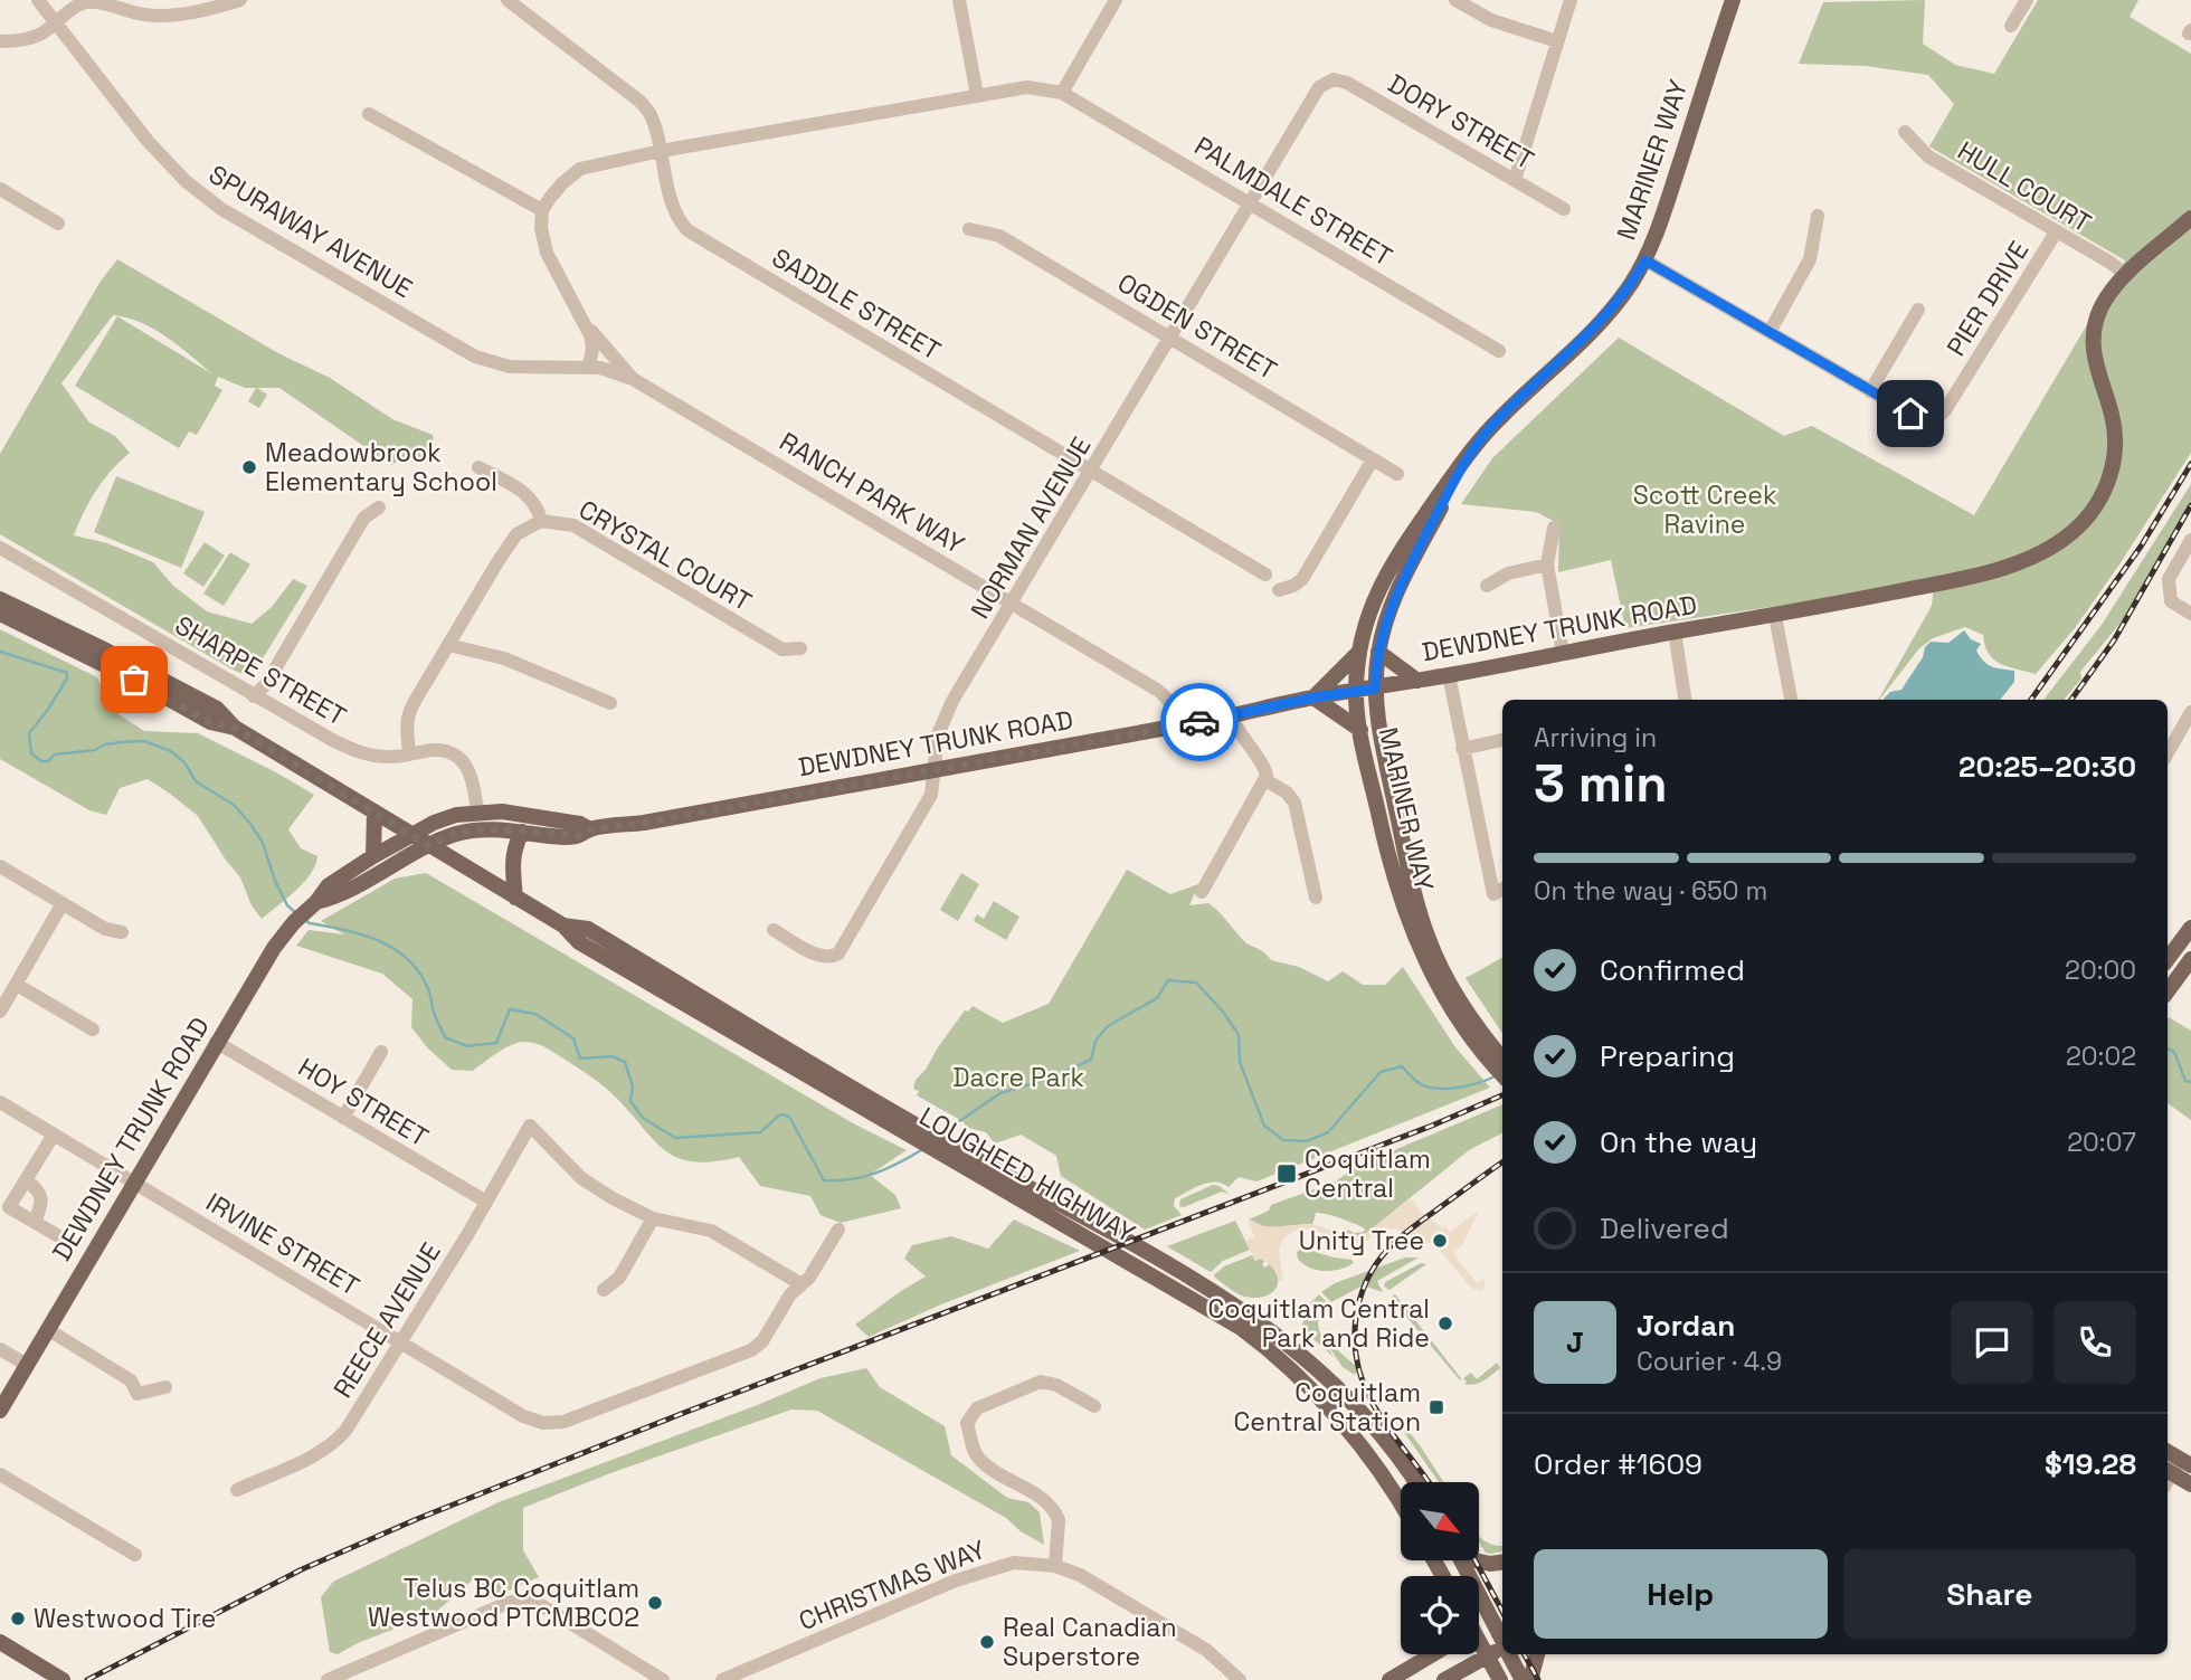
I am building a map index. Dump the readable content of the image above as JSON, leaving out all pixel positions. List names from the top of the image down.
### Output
{
  "streets": {
    "main road": ["MARINER WAY", "DEWDNEY TRUNK ROAD", "LOUGHEED HIGHWAY"],
    "street": [
      "DORY STREET",
      "HULL COURT",
      "PALMDALE STREET",
      "SPURAWAY AVENUE",
      "PIER DRIVE",
      "SADDLE STREET",
      "OGDEN STREET",
      "RANCH PARK WAY",
      "NORMAN AVENUE",
      "CRYSTAL COURT",
      "SHARPE STREET",
      "HOY STREET",
      "IRVINE STREET",
      "REECE AVENUE",
      "CHRISTMAS WAY"
    ]
  },
  "crossings": [
    ["DORY STREET", "NORMAN AVENUE"],
    ["MARINER WAY", "DEWDNEY TRUNK ROAD"],
    ["HULL COURT", "PIER DRIVE"],
    ["HULL COURT", "DEWDNEY TRUNK ROAD"],
    ["PALMDALE STREET", "NORMAN AVENUE"],
    ["SPURAWAY AVENUE", "RANCH PARK WAY"],
    ["SADDLE STREET", "NORMAN AVENUE"],
    ["OGDEN STREET", "NORMAN AVENUE"],
    ["RANCH PARK WAY", "NORMAN AVENUE"],
    ["RANCH PARK WAY", "DEWDNEY TRUNK ROAD"],
    ["NORMAN AVENUE", "DEWDNEY TRUNK ROAD"],
    ["DEWDNEY TRUNK ROAD", "SHARPE STREET"],
    ["DEWDNEY TRUNK ROAD", "HOY STREET"],
    ["DEWDNEY TRUNK ROAD", "LOUGHEED HIGHWAY"],
    ["DEWDNEY TRUNK ROAD", "IRVINE STREET"],
    ["HOY STREET", "REECE AVENUE"],
    ["IRVINE STREET", "REECE AVENUE"]
  ],
  "parks": ["Scott Creek Ravine", "Dacre Park"],
  "places": {
    "other": [
      "Meadowbrook Elementary School",
      "Unity Tree",
      "Coquitlam Central Park and Ride",
      "Telus BC Coquitlam Westwood PTCMBC02",
      "Westwood Tire",
      "Real Canadian Superstore"
    ],
    "transit": ["Coquitlam Central", "Coquitlam Central Station"]
  },
  "north": "bottom right",
  "page": {
    "heading": ["3 min", "Arriving in", "20:25–20:30"],
    "panel": [
      "Jordan",
      "Courier · 4.9",
      "Order #1609",
      "$19.28"
    ],
    "bar": "On the way · 650 m",
    "list": [
      ["Confirmed", "20:00"],
      ["Preparing", "20:02"],
      ["On the way", "20:07"],
      "Delivered"
    ],
    "round": "J",
    "buttons": ["Help", "Share"]
  }
}
